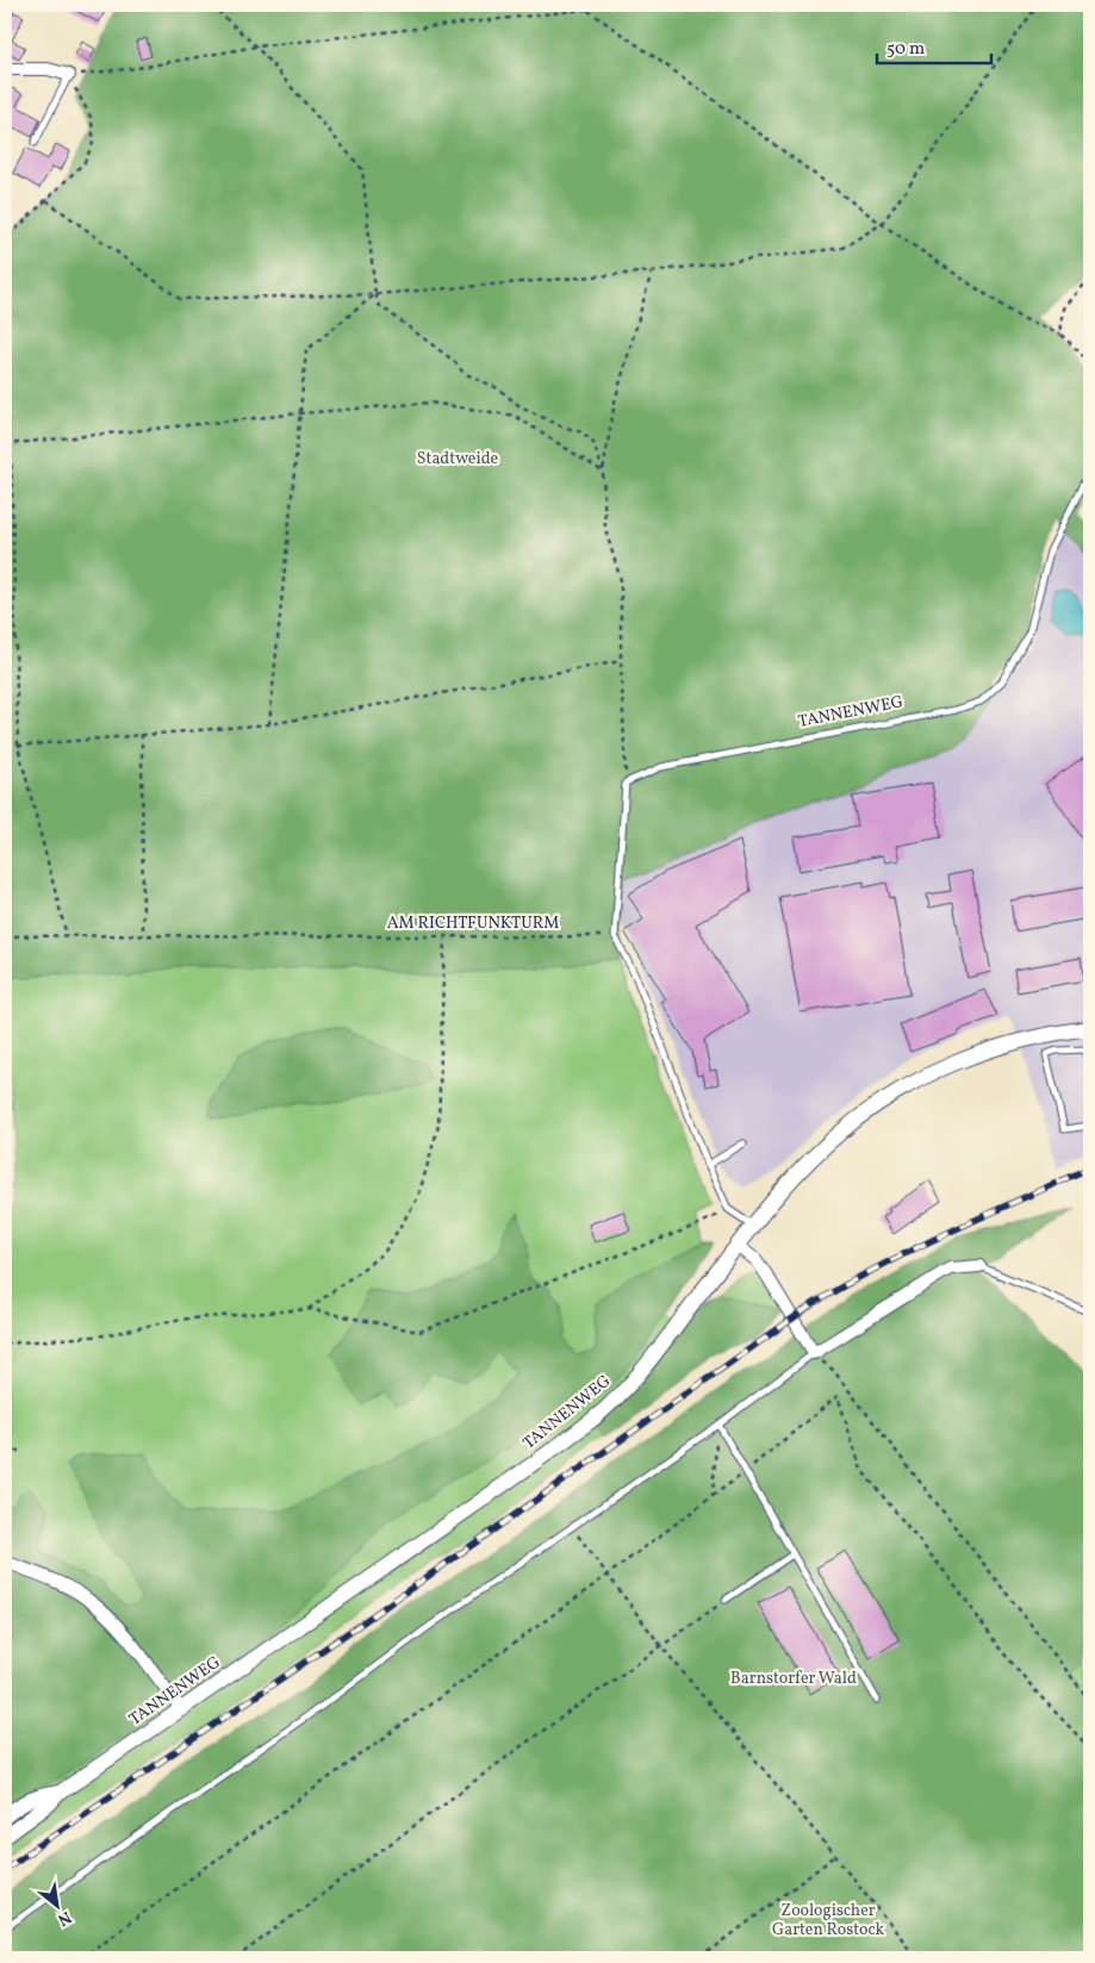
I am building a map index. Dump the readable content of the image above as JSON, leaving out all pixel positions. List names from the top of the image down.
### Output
{
  "streets": {
    "street": ["TANNENWEG"],
    "path": ["AM RICHTFUNKTURM"]
  },
  "parks": ["Stadtweide", "Barnstorfer Wald", "Zoologischer Garten Rostock"],
  "scale_bar": "50 m",
  "north": "bottom right"
}
